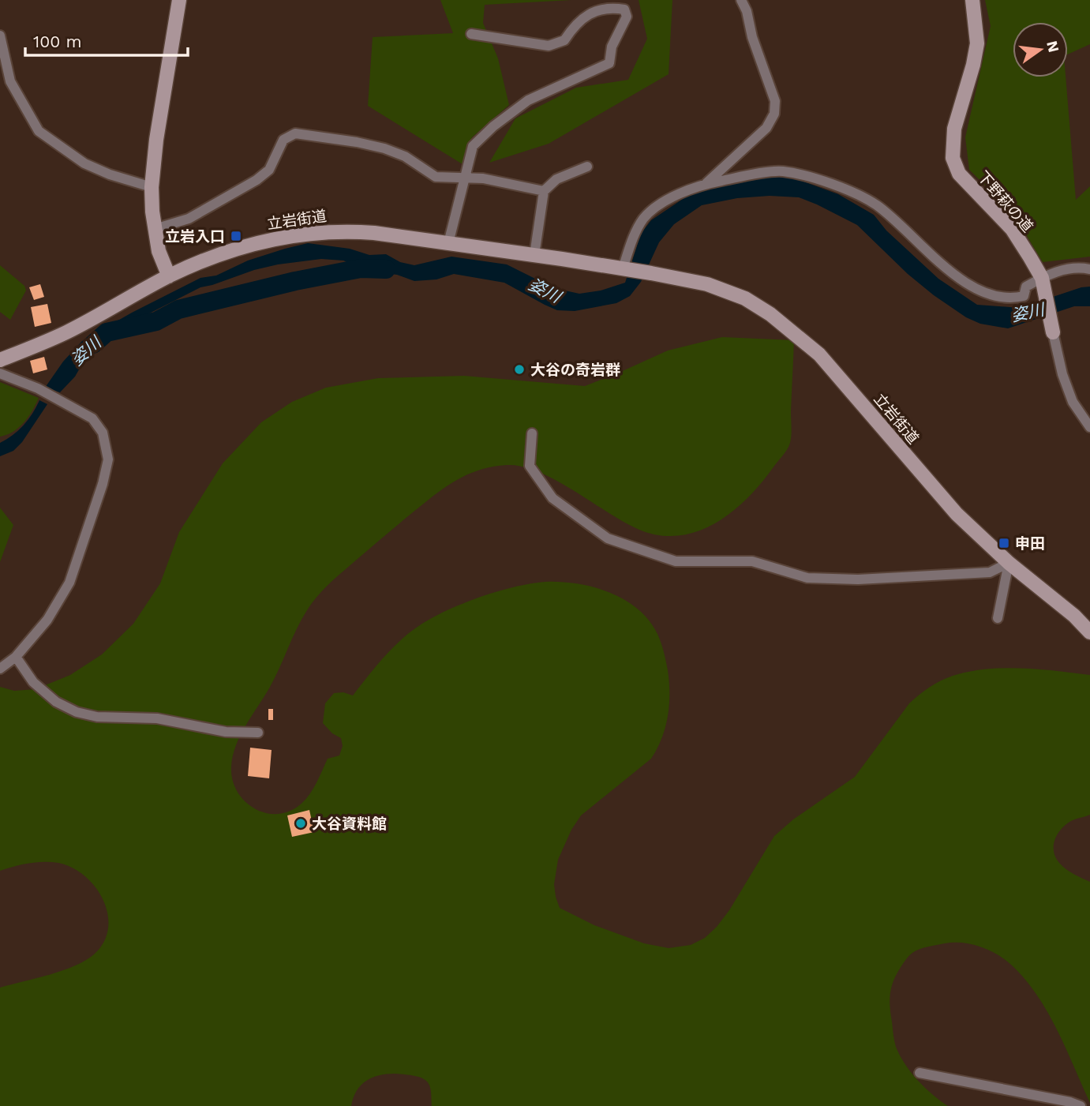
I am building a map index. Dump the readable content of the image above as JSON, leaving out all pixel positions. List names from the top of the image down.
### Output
{
  "streets": {
    "street": ["下野萩の道", "立岩街道"]
  },
  "water": ["姿川"],
  "places": {
    "transit": ["立岩入口", "申田"],
    "other": ["大谷の奇岩群", "大谷資料館"]
  },
  "scale_bar": "100 m",
  "north": "right"
}
